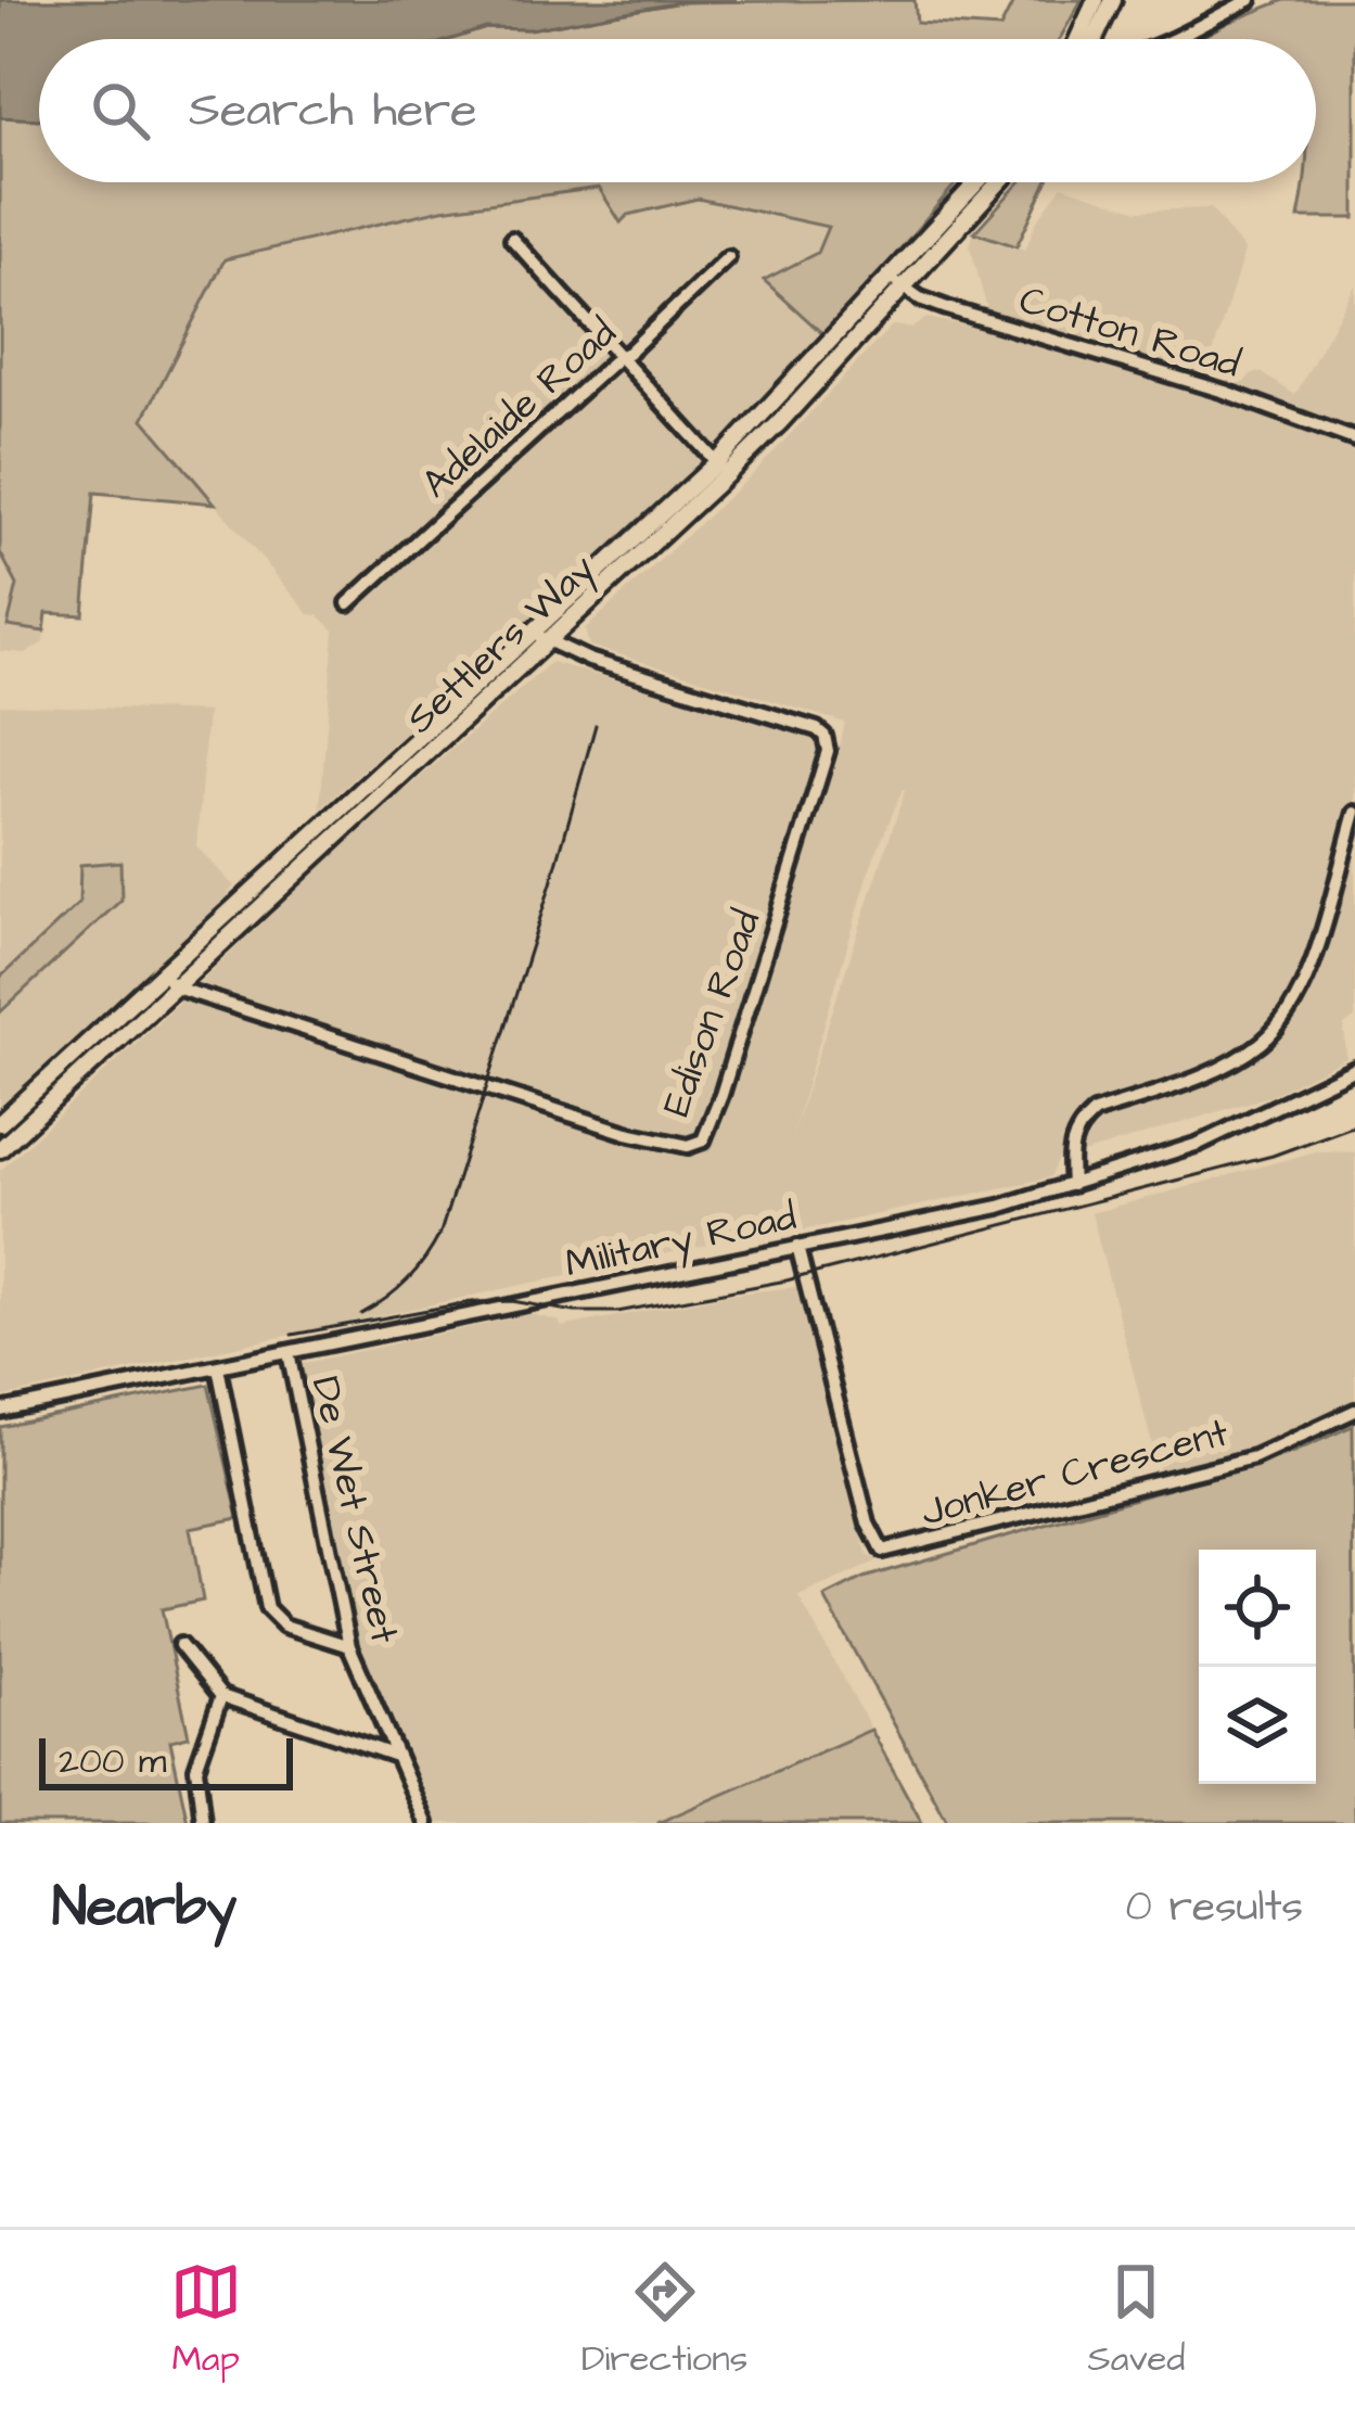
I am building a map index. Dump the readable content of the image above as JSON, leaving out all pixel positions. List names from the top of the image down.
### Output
{
  "streets": {
    "main road": ["Settlers Way"],
    "street": [
      "Cotton Road",
      "Adelaide Road",
      "Edison Road",
      "Military Road",
      "Jonker Crescent",
      "De Wet Street"
    ]
  },
  "crossings": [
    ["Cotton Road", "Settlers Way"],
    ["Settlers Way", "Edison Road"],
    ["Military Road", "Jonker Crescent"],
    ["Military Road", "De Wet Street"]
  ],
  "scale_bar": "200 m",
  "page": {
    "search": "Search here",
    "scale": "200 m",
    "heading": ["Nearby", "0 results"],
    "nav": ["Map", "Directions", "Saved"]
  }
}
